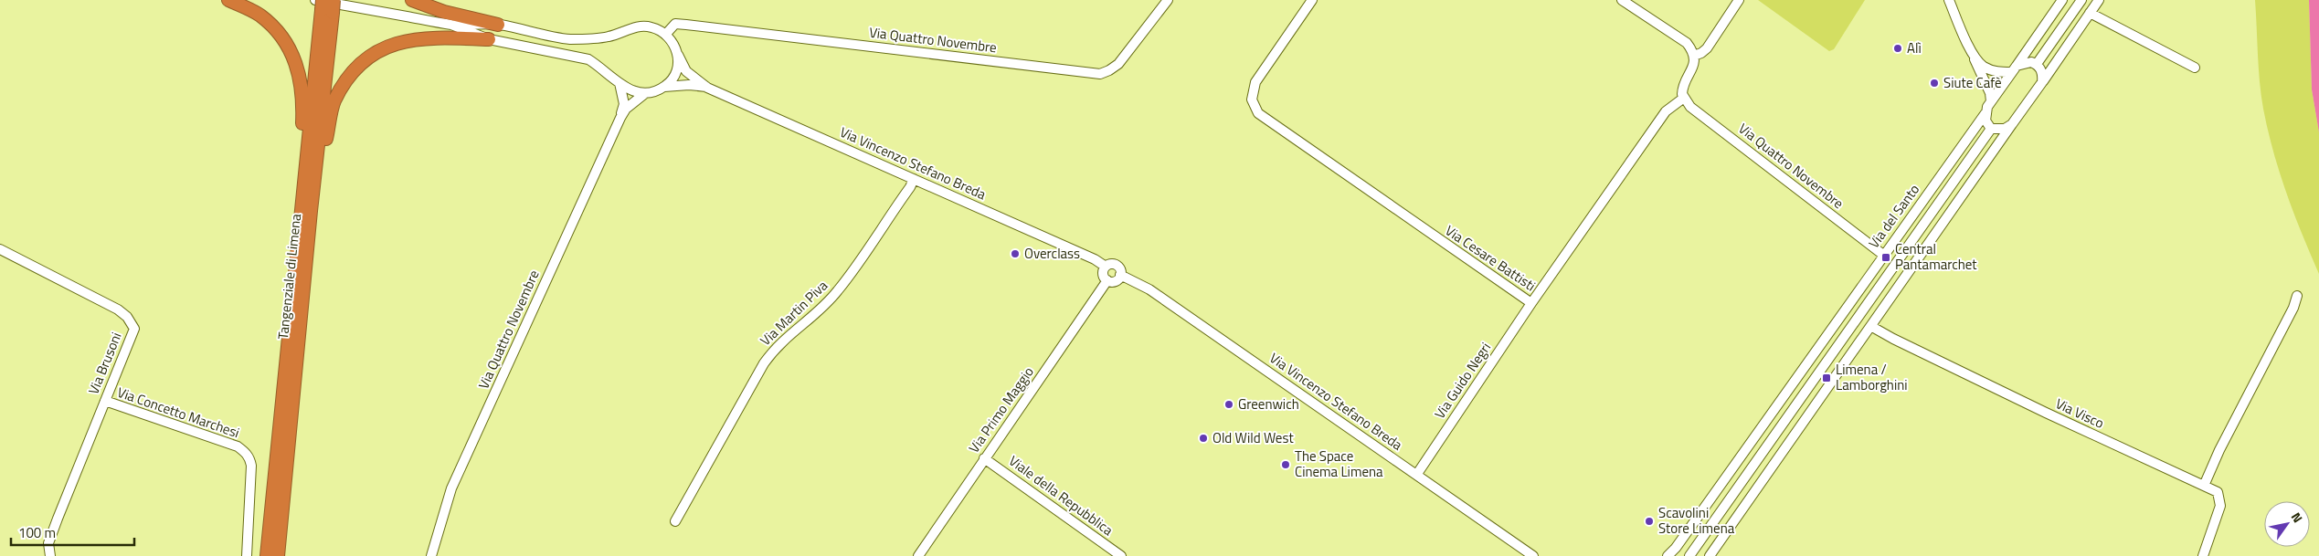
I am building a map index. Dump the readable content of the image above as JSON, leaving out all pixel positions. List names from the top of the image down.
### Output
{
  "streets": {
    "highway": ["Tangenziale di Limena"],
    "street": [
      "Via Quattro Novembre",
      "Via Vincenzo Stefano Breda",
      "Via del Santo",
      "Via Cesare Battisti",
      "Via Martin Piva",
      "Via Brusoni",
      "Via Guido Negri",
      "Via Primo Maggio",
      "Via Concetto Marchesi",
      "Via Visco",
      "Viale della Repubblica"
    ]
  },
  "crossings": [
    ["Via Quattro Novembre", "Via Vincenzo Stefano Breda"],
    ["Via Quattro Novembre", "Via del Santo"],
    ["Via Quattro Novembre", "Via Cesare Battisti"],
    ["Via Vincenzo Stefano Breda", "Via Martin Piva"],
    ["Via Vincenzo Stefano Breda", "Via Guido Negri"],
    ["Via Vincenzo Stefano Breda", "Via Primo Maggio"],
    ["Via Cesare Battisti", "Via Guido Negri"],
    ["Via Brusoni", "Via Concetto Marchesi"],
    ["Via Primo Maggio", "Viale della Repubblica"]
  ],
  "places": {
    "other": [
      "Alì",
      "Siute Cafè",
      "Overclass",
      "Greenwich",
      "Old Wild West",
      "The Space Cinema Limena",
      "Scavolini Store Limena"
    ],
    "transit": ["Central Pantamarchet", "Limena / Lamborghini"]
  },
  "scale_bar": "100 m",
  "north": "top right"
}
